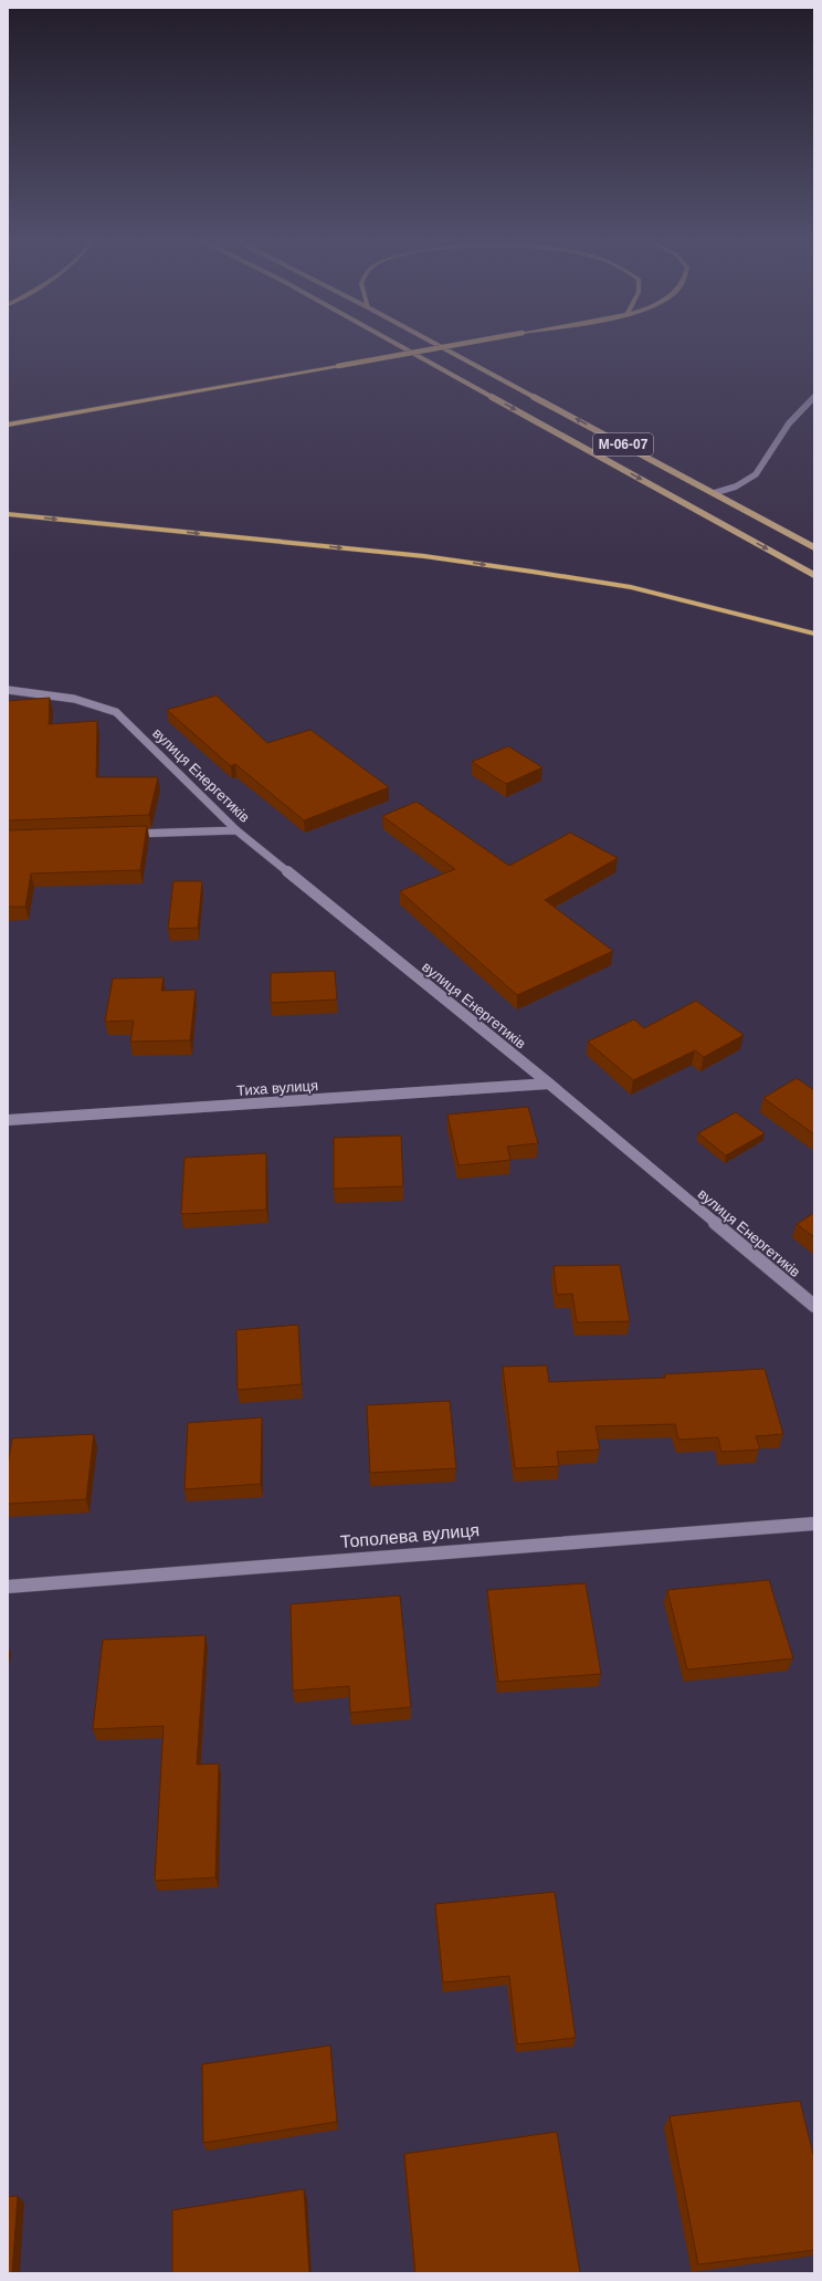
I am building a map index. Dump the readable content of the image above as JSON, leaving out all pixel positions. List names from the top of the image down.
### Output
{
  "streets": {
    "main road": ["М-06-07"],
    "street": ["вулиця Енергетиків", "Тиха вулиця", "Тополева вулиця"]
  },
  "crossings": [
    ["вулиця Енергетиків", "Тиха вулиця"]
  ]
}
